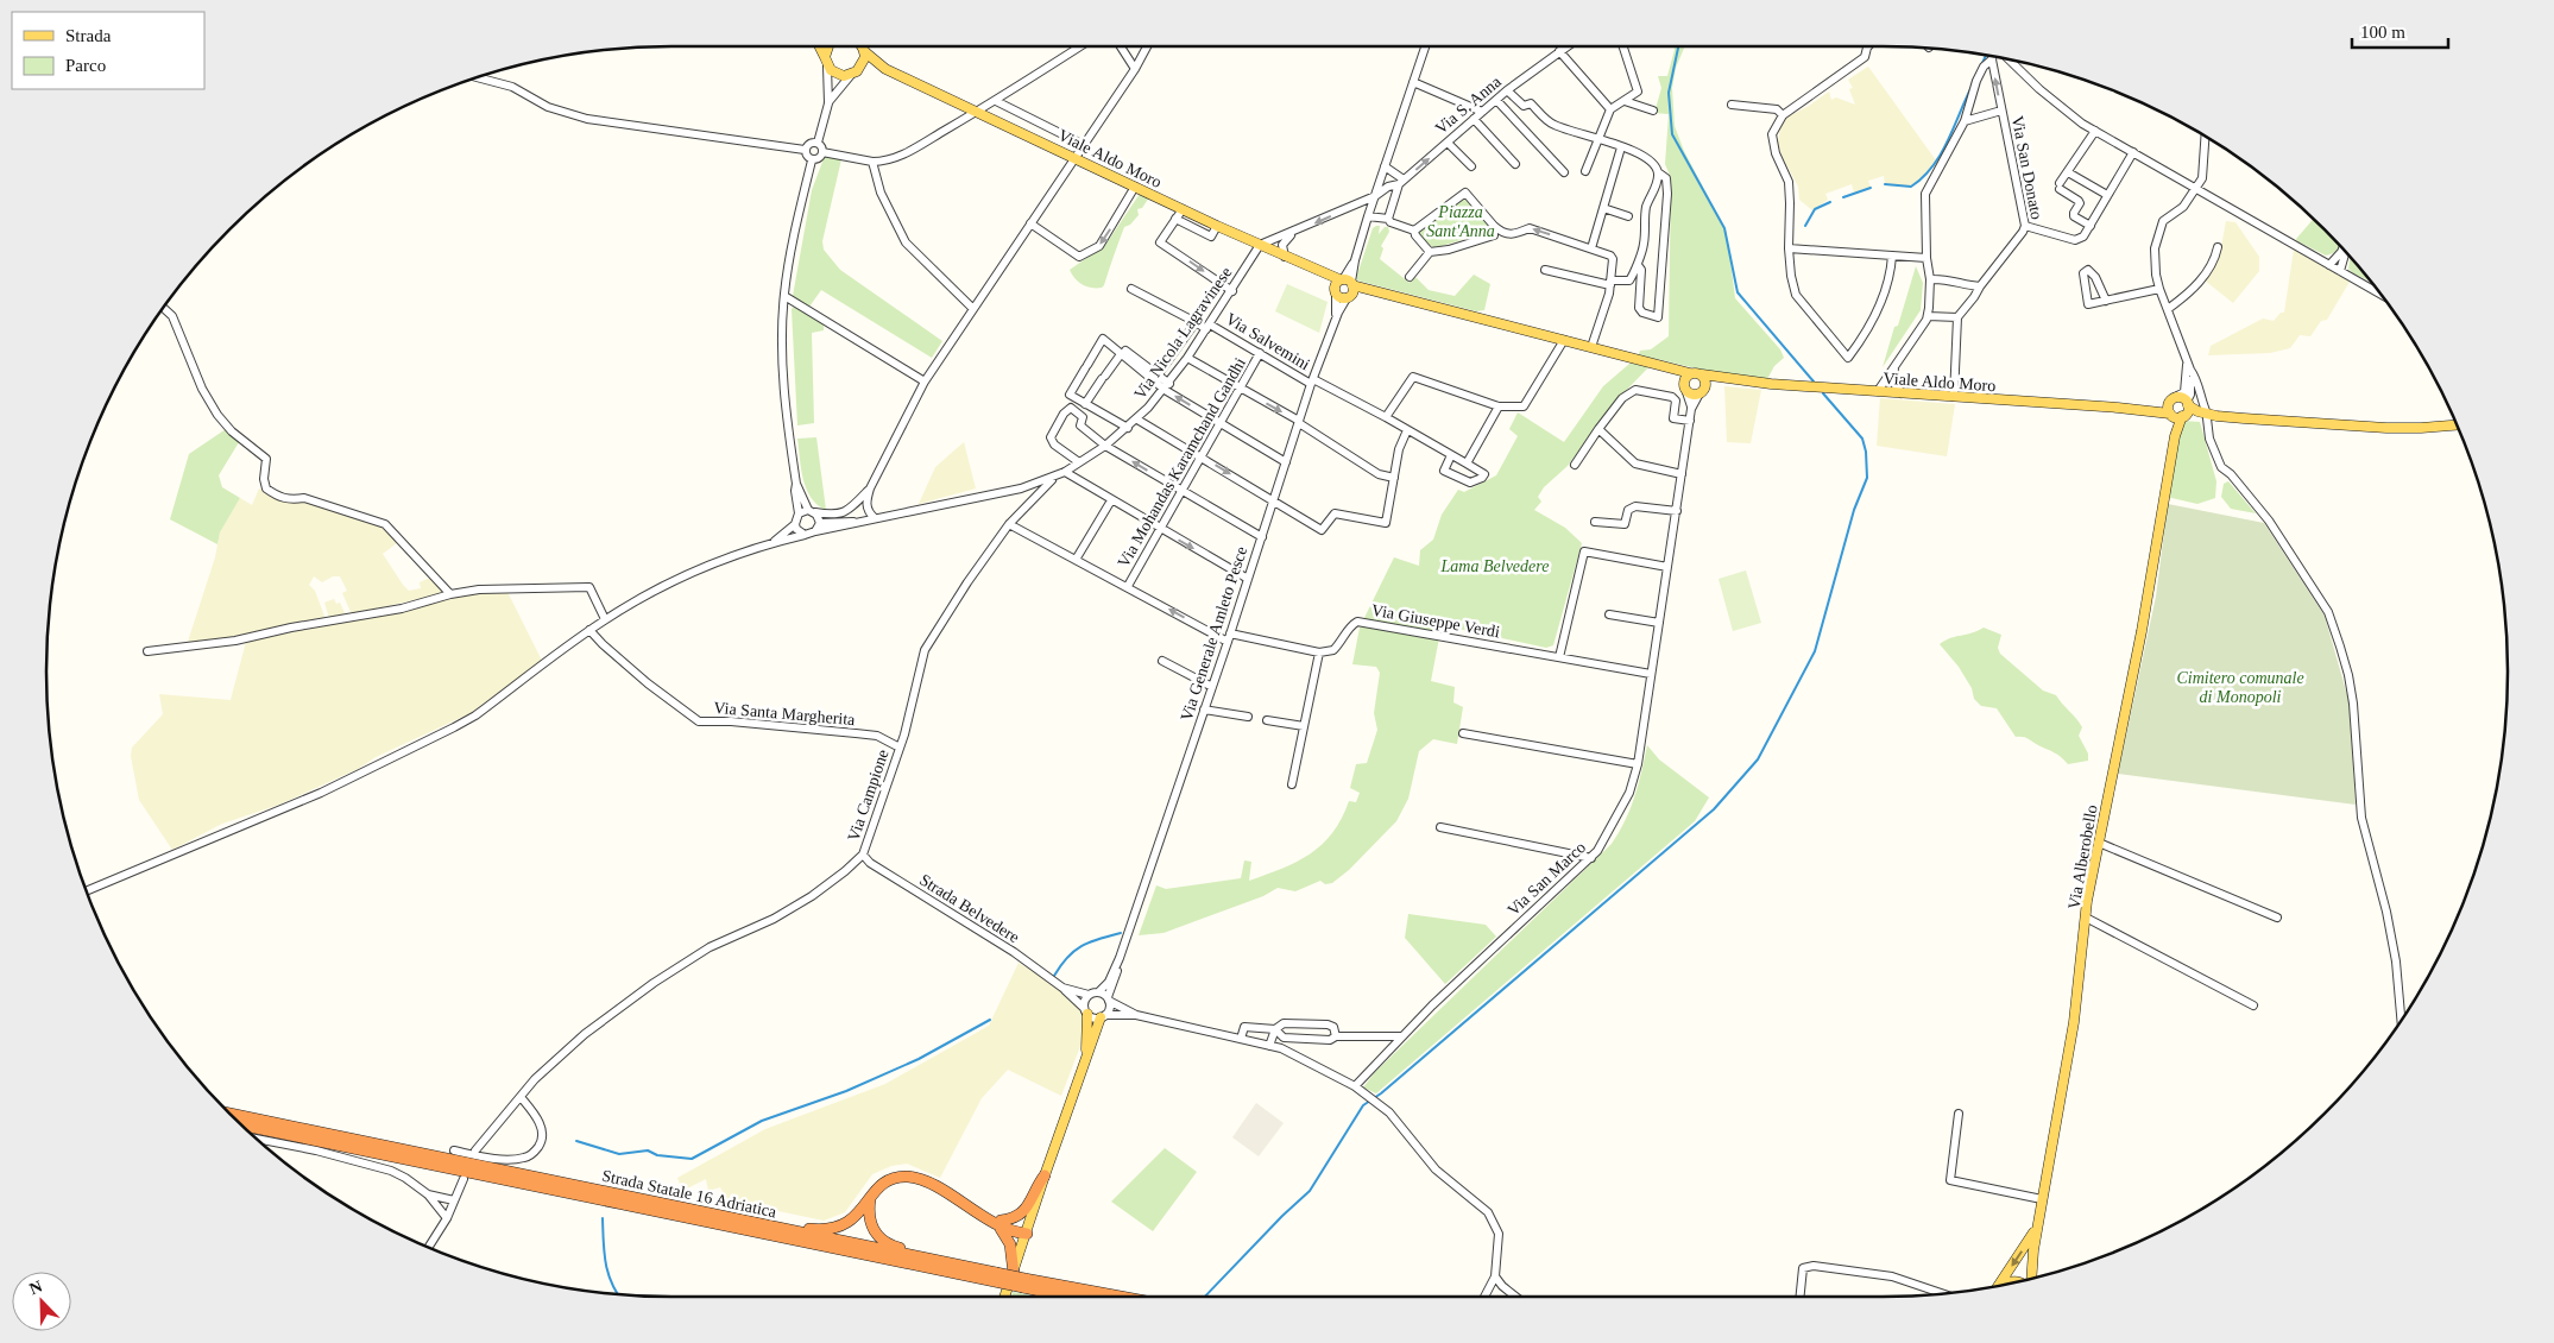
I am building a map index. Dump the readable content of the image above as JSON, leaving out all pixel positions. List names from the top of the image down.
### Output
{
  "streets": {
    "highway": ["Strada Statale 16 Adriatica"],
    "main road": ["Viale Aldo Moro", "Via Alberobello"],
    "street": [
      "Via S. Anna",
      "Via San Donato",
      "Via Nicola Lagravinese",
      "Via Salvemini",
      "Via Mohandas Karamchand Gandhi",
      "Via Giuseppe Verdi",
      "Via Generale Amleto Pesce",
      "Via Santa Margherita",
      "Via Campione",
      "Via San Marco",
      "Strada Belvedere"
    ]
  },
  "crossings": [
    ["Via S. Anna", "Viale Aldo Moro"],
    ["Via S. Anna", "Via Nicola Lagravinese"],
    ["Viale Aldo Moro", "Via San Donato"],
    ["Viale Aldo Moro", "Via Nicola Lagravinese"],
    ["Viale Aldo Moro", "Via Generale Amleto Pesce"],
    ["Viale Aldo Moro", "Via Alberobello"],
    ["Viale Aldo Moro", "Via San Marco"],
    ["Via Nicola Lagravinese", "Via Salvemini"],
    ["Via Nicola Lagravinese", "Via Campione"],
    ["Via Salvemini", "Via Mohandas Karamchand Gandhi"],
    ["Via Salvemini", "Via Generale Amleto Pesce"],
    ["Via Giuseppe Verdi", "Via San Marco"],
    ["Via Santa Margherita", "Via Campione"],
    ["Via Campione", "Strada Belvedere"]
  ],
  "parks": ["Piazza Sant'Anna", "Lama Belvedere", "Cimitero comunale di Monopoli"],
  "legend": ["Strada", "Parco"],
  "scale_bar": "100 m",
  "north": "top left"
}
